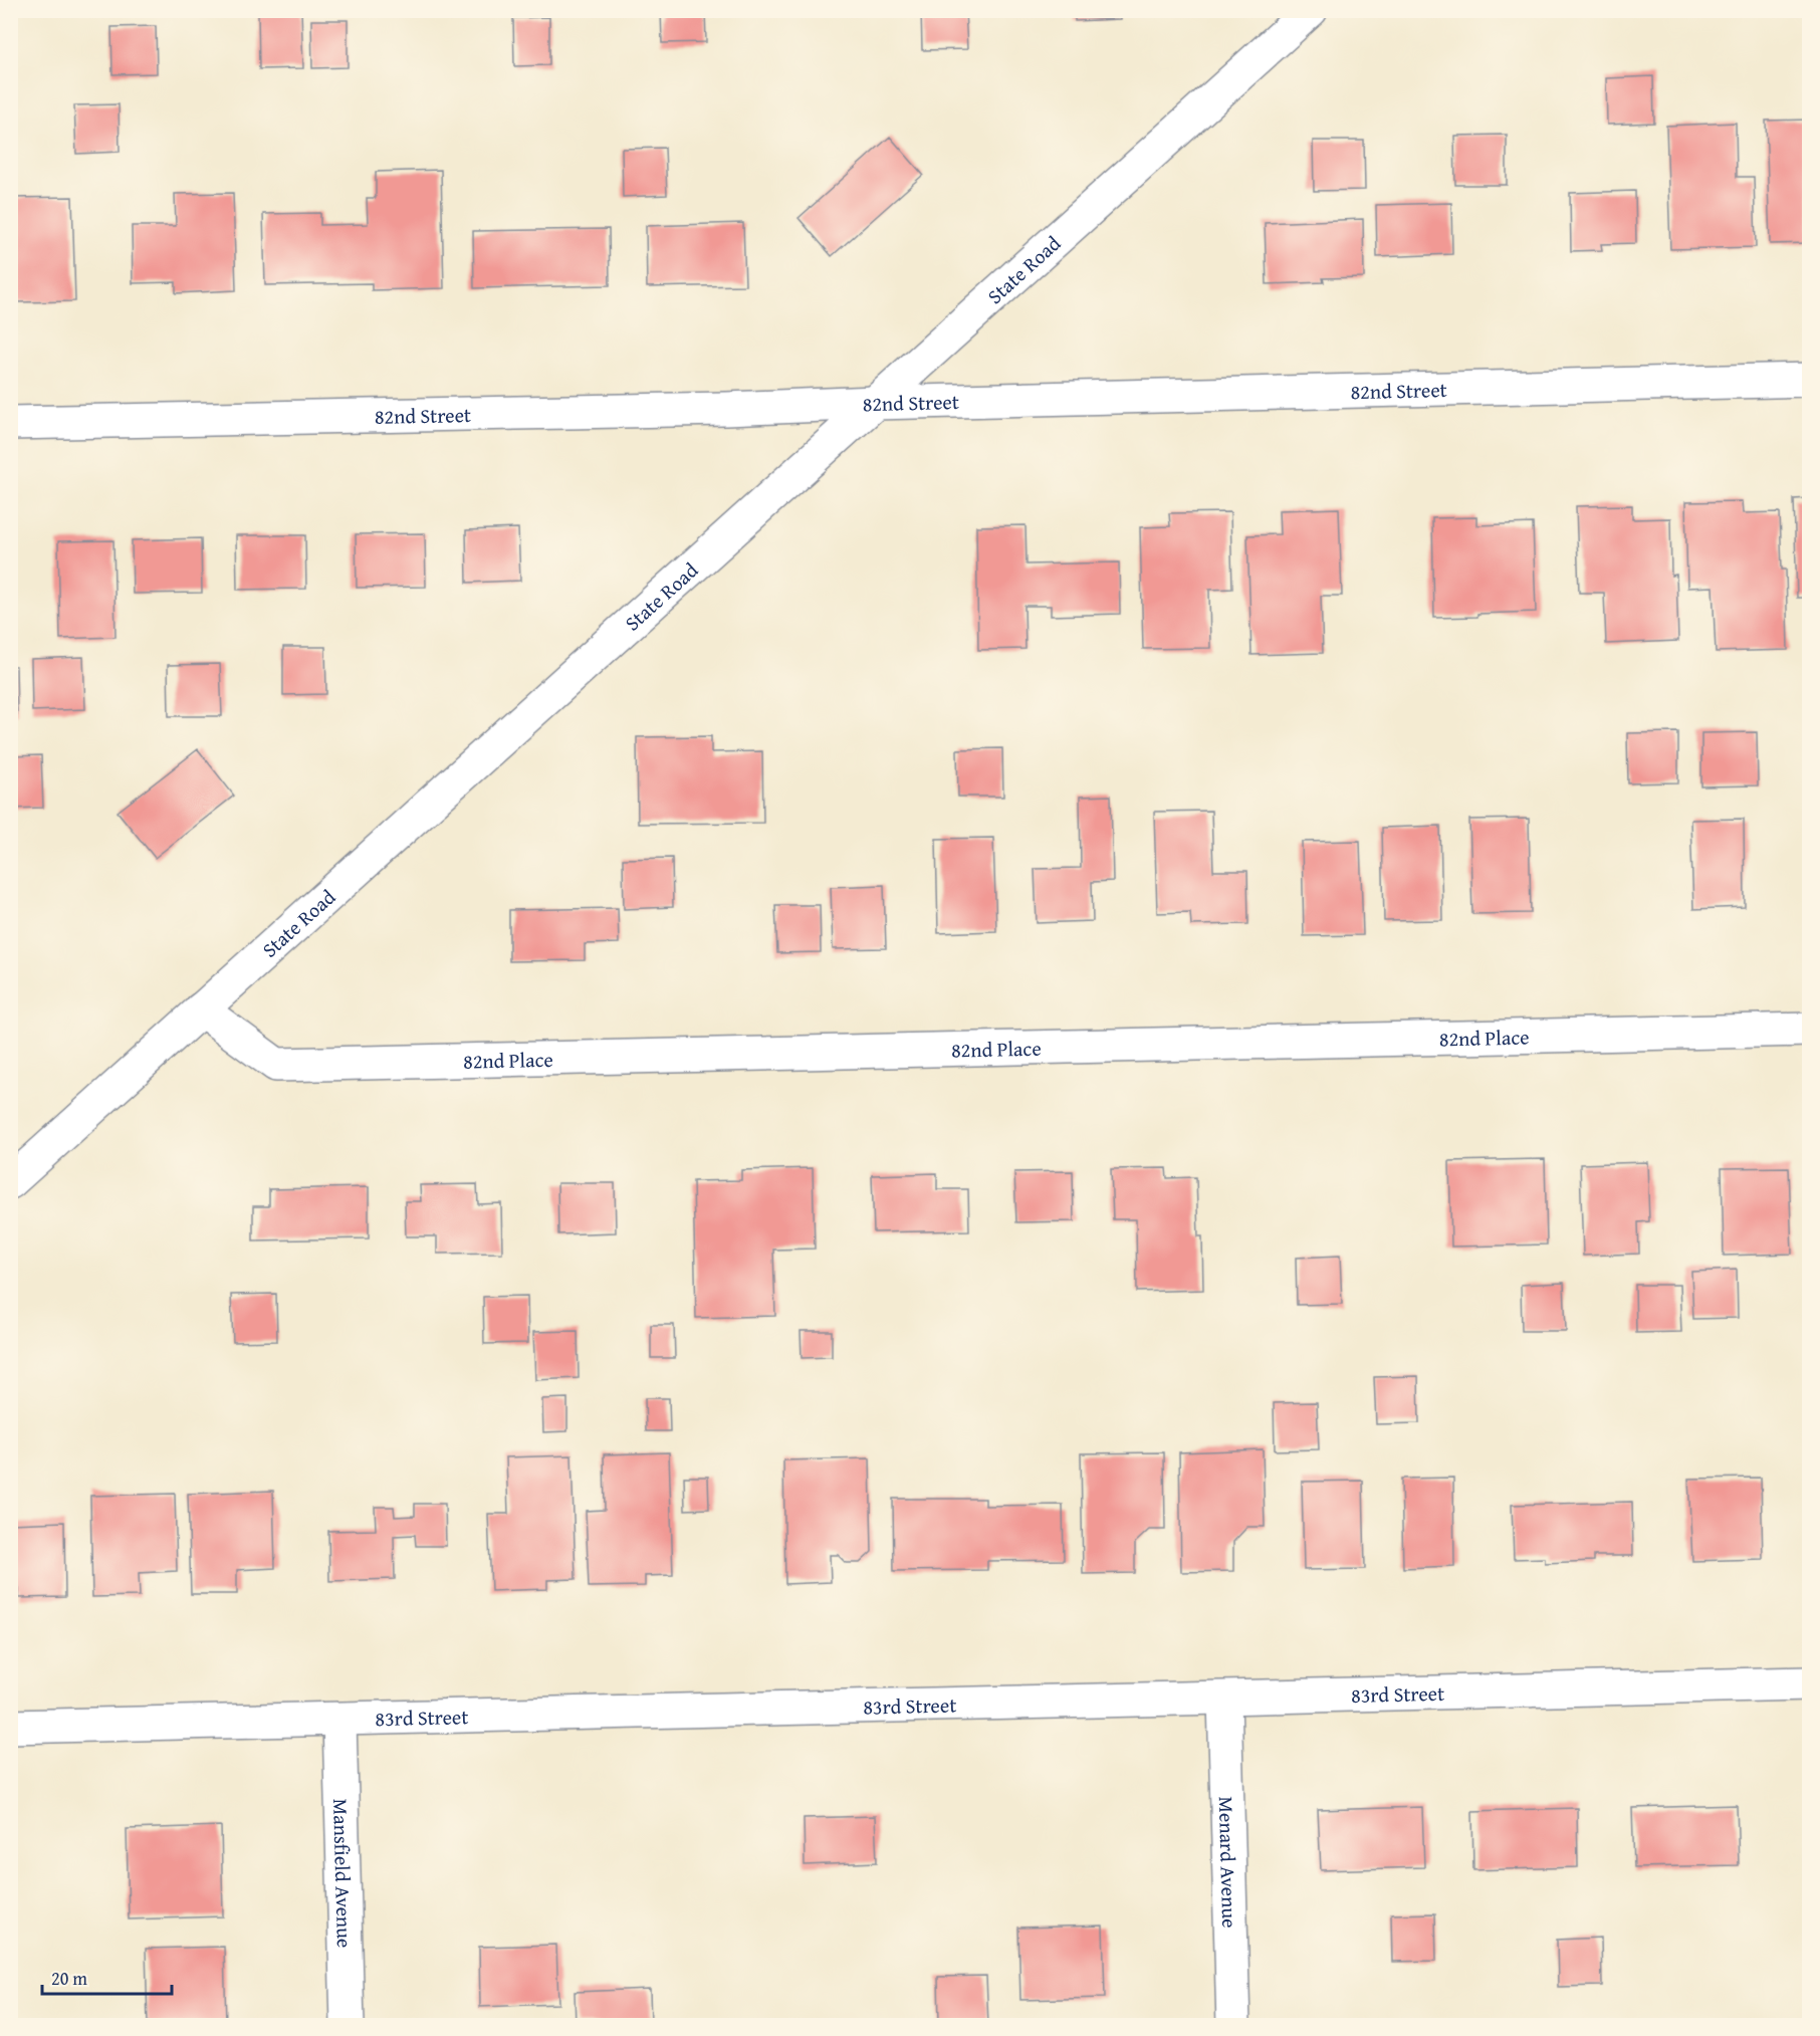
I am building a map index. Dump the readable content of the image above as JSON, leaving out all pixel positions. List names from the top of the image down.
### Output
{
  "streets": {
    "street": [
      "State Road",
      "82nd Street",
      "82nd Place",
      "83rd Street",
      "Menard Avenue",
      "Mansfield Avenue"
    ]
  },
  "crossings": [
    ["State Road", "82nd Street"],
    ["State Road", "82nd Place"],
    ["83rd Street", "Menard Avenue"],
    ["83rd Street", "Mansfield Avenue"]
  ],
  "scale_bar": "20 m"
}
